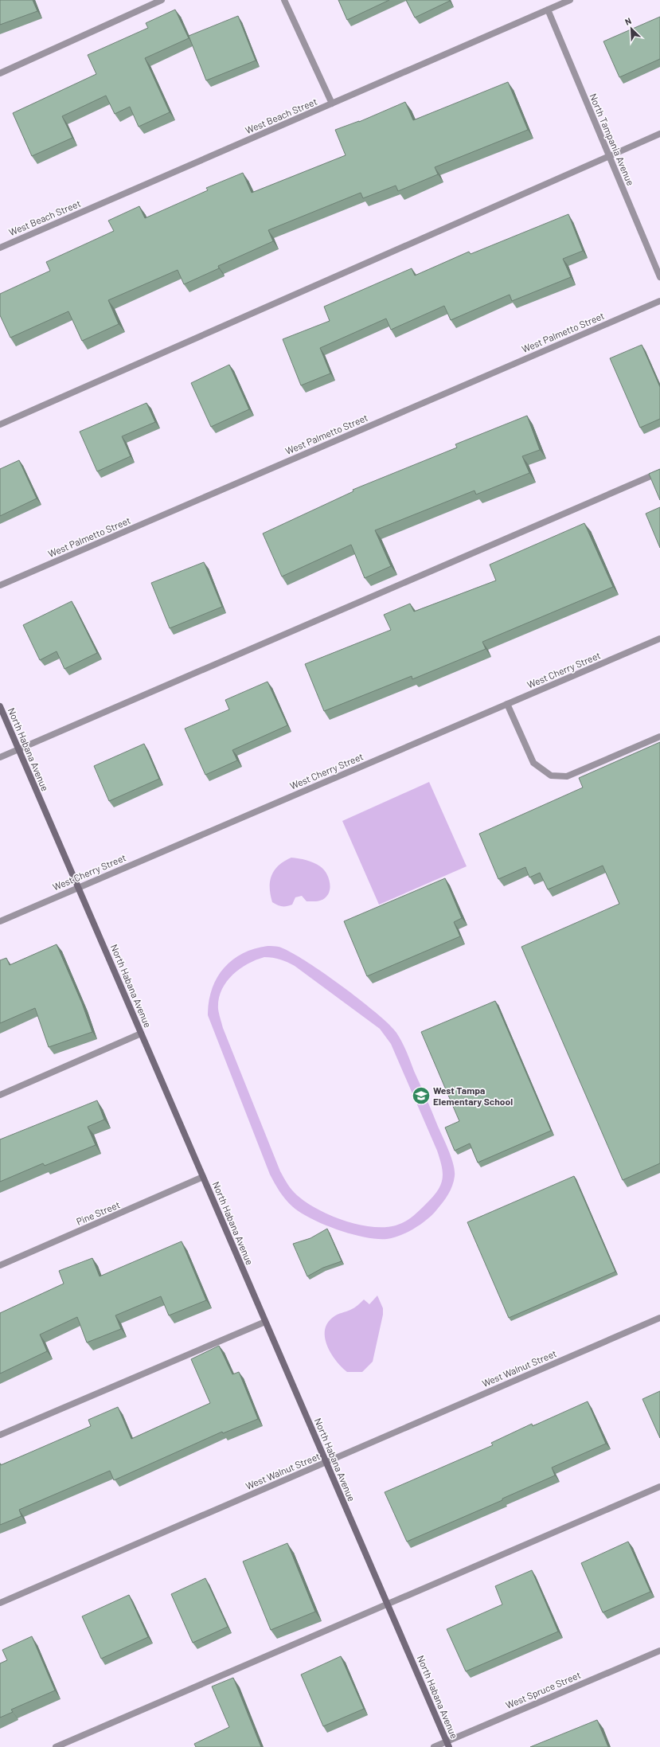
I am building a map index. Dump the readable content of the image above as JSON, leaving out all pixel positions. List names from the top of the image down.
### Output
{
  "streets": {
    "street": [
      "West Beach Street",
      "North Tampania Avenue",
      "West Palmetto Street",
      "West Cherry Street",
      "North Habana Avenue",
      "Pine Street",
      "West Walnut Street",
      "West Spruce Street"
    ]
  },
  "crossings": [
    ["West Beach Street", "North Tampania Avenue"],
    ["West Cherry Street", "North Habana Avenue"],
    ["North Habana Avenue", "Pine Street"],
    ["North Habana Avenue", "West Walnut Street"],
    ["North Habana Avenue", "West Spruce Street"]
  ],
  "places": {
    "school or university": ["West Tampa Elementary School"]
  },
  "north": "top left"
}
